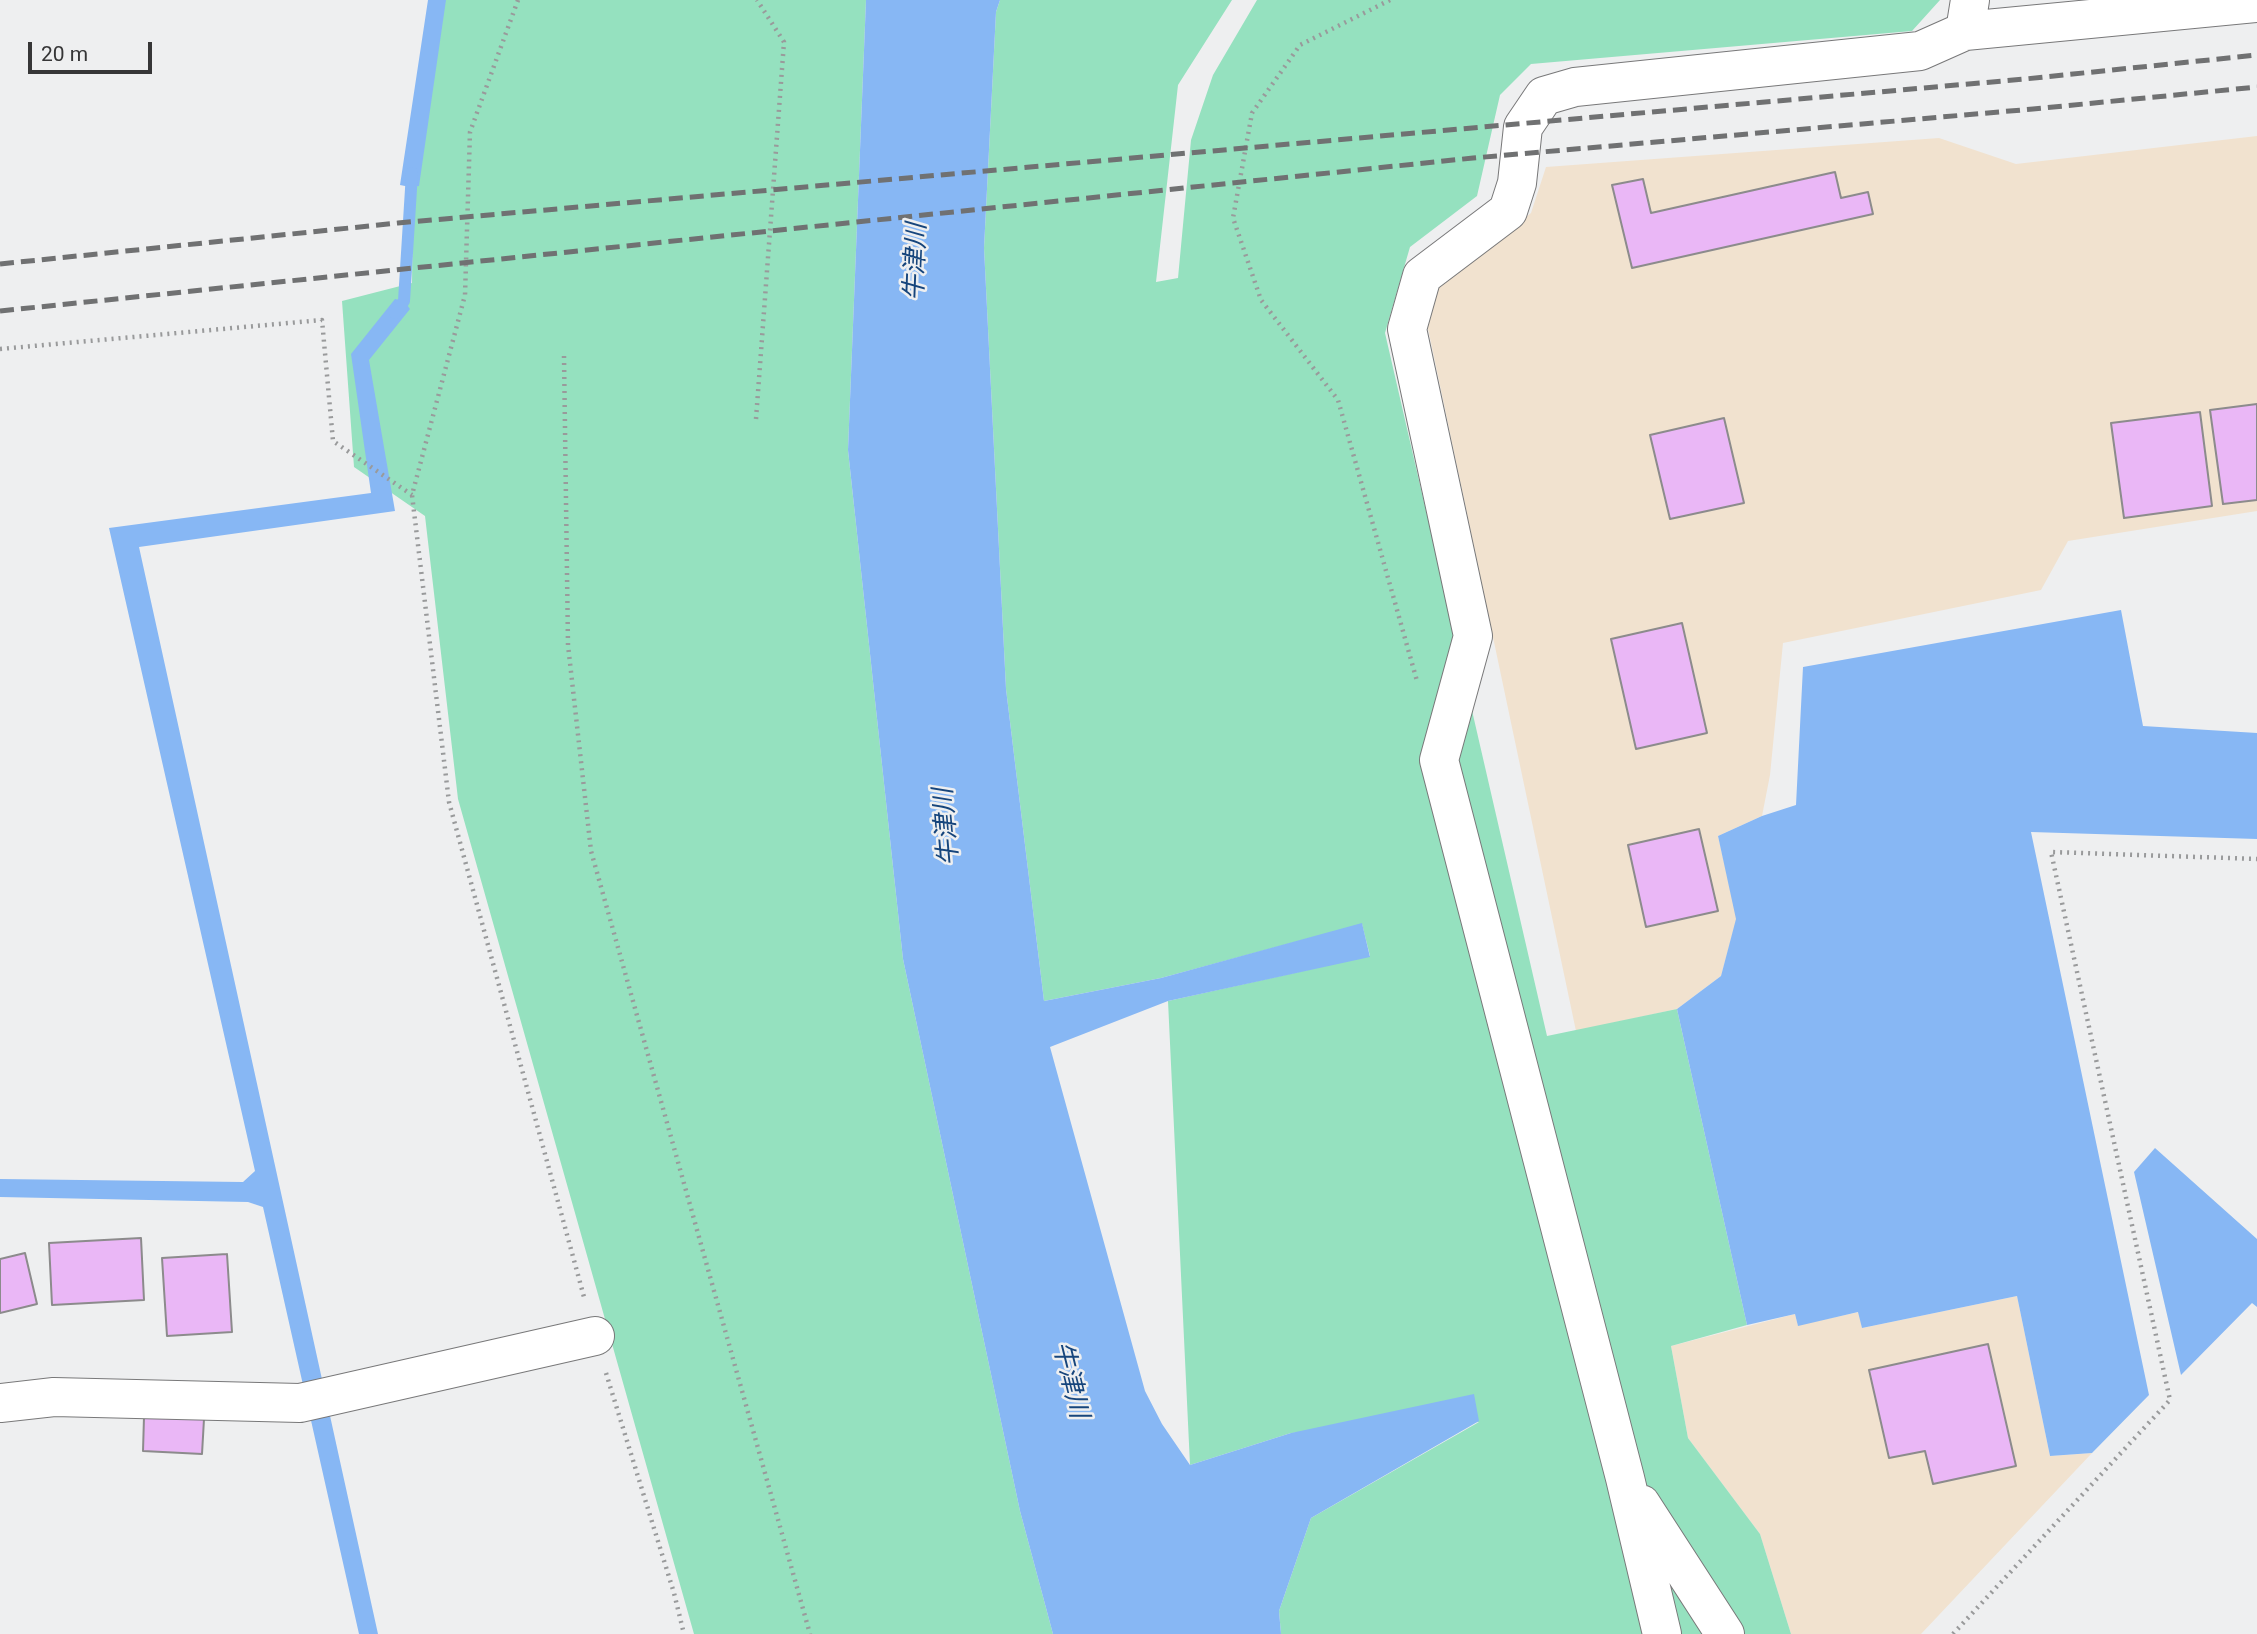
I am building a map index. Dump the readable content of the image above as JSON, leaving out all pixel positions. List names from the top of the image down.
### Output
{
  "water": ["牛津川"],
  "scale_bar": "20 m"
}
